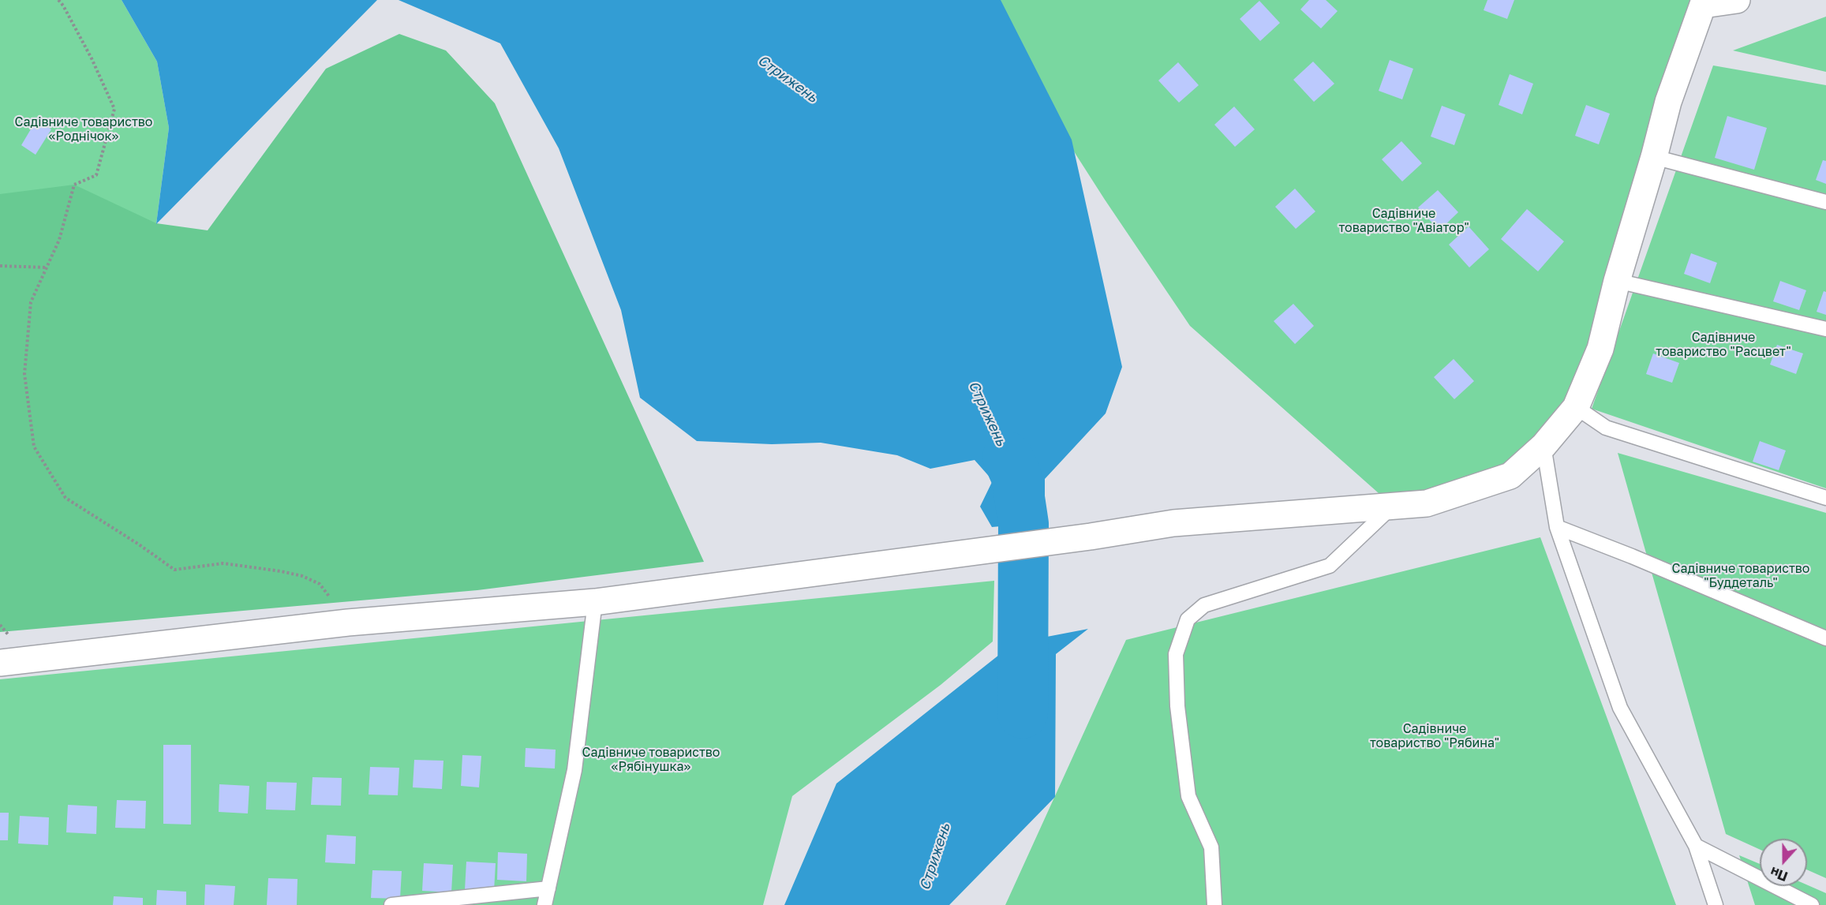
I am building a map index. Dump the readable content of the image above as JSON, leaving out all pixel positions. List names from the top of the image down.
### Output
{
  "water": ["Стрижень"],
  "parks": [
    "Садівниче товариство «Роднічок»",
    "Садівниче товариство \"Авіатор\"",
    "Садівниче товариство \"Расцвет\"",
    "Садівниче товариство \"Буддеталь\"",
    "Садівниче товариство \"Рябина\"",
    "Садівниче товариство «Рябінушка»"
  ],
  "north": "bottom"
}
